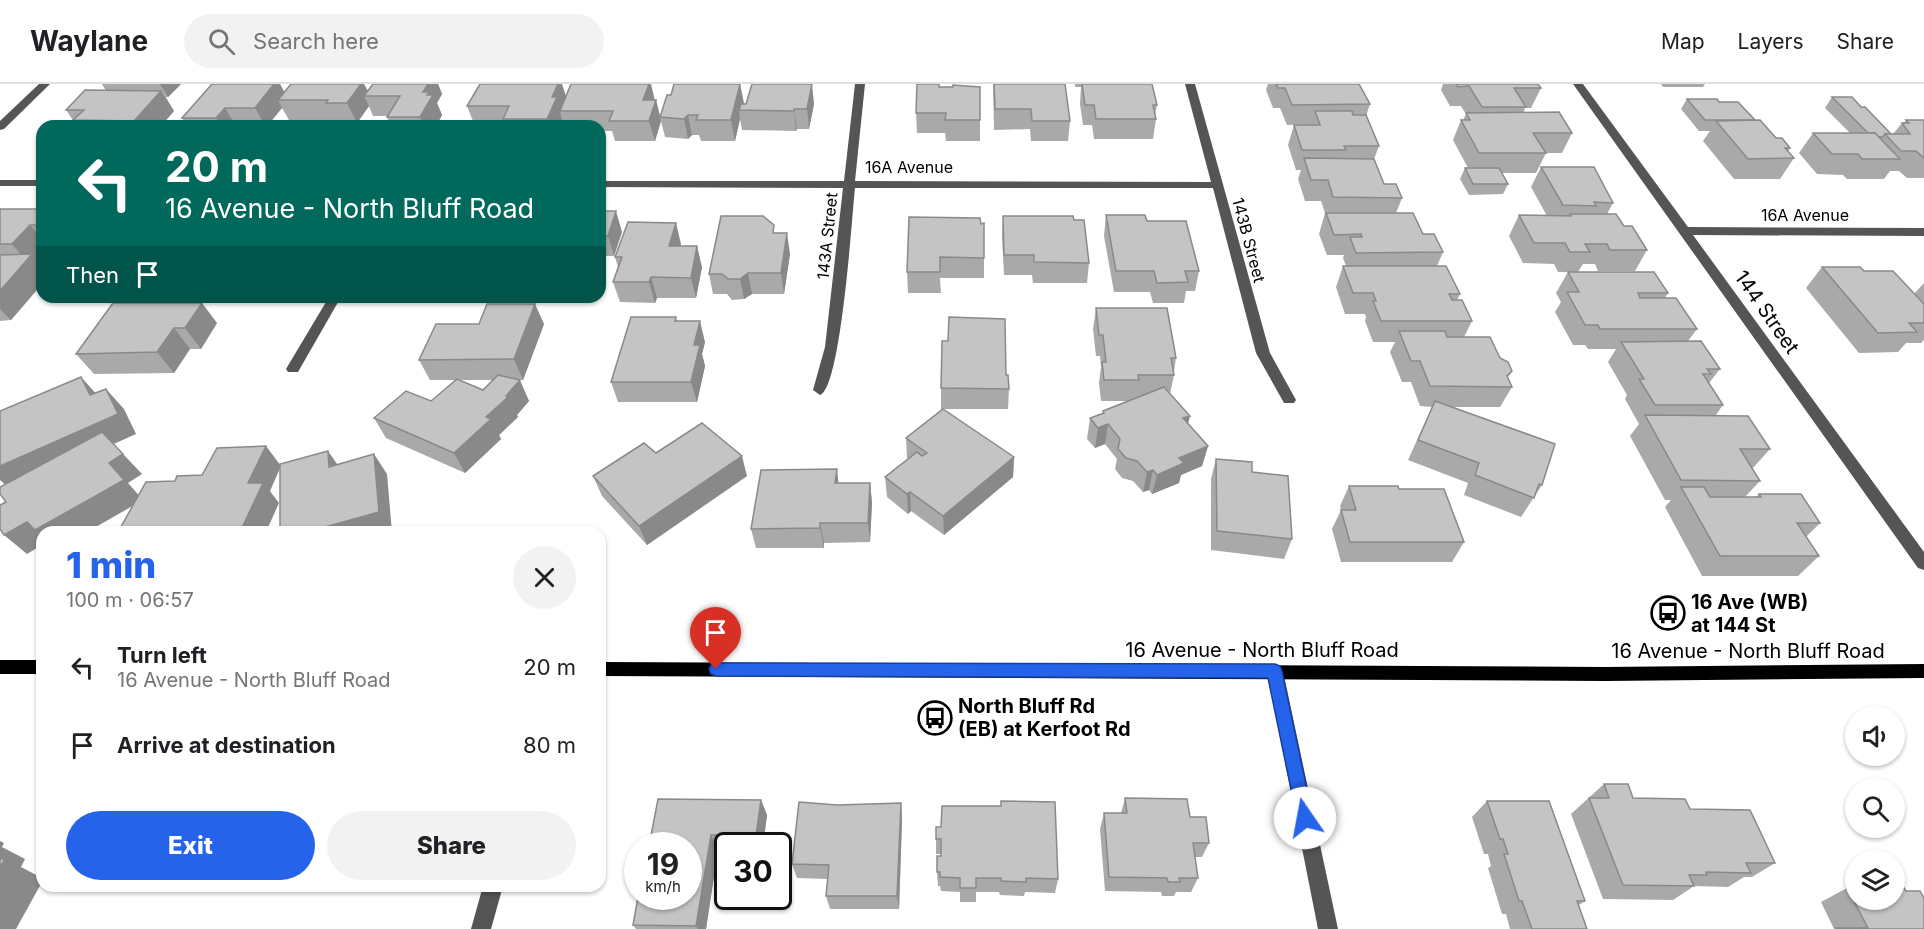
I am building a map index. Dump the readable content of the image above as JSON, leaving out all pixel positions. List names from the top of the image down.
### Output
{
  "streets": {
    "main road": ["16 Avenue - North Bluff Road"],
    "street": [
      "16A Avenue",
      "143A Street",
      "143B Street",
      "144 Street"
    ]
  },
  "crossings": [
    ["16A Avenue", "143A Street"],
    ["16A Avenue", "143B Street"],
    ["16A Avenue", "144 Street"]
  ],
  "places": {
    "bus stop": ["16 Ave (WB) at 144 St", "North Bluff Rd (EB) at Kerfoot Rd"]
  },
  "page": {
    "header": "Waylane",
    "search": "Search here",
    "nav": ["Map", "Layers", "Share"],
    "turn": ["20 m", "16 Avenue - North Bluff Road"],
    "then": "Then",
    "heading": ["1 min", "100 m · 06:57"],
    "list": [
      {
        "name": "Turn left",
        "note": "16 Avenue - North Bluff Road",
        "value": "20 m"
      },
      {
        "name": "Arrive at destination",
        "value": "80 m"
      }
    ],
    "buttons": ["Exit", "Share"],
    "speed": "19 km/h",
    "limit": "30"
  }
}
